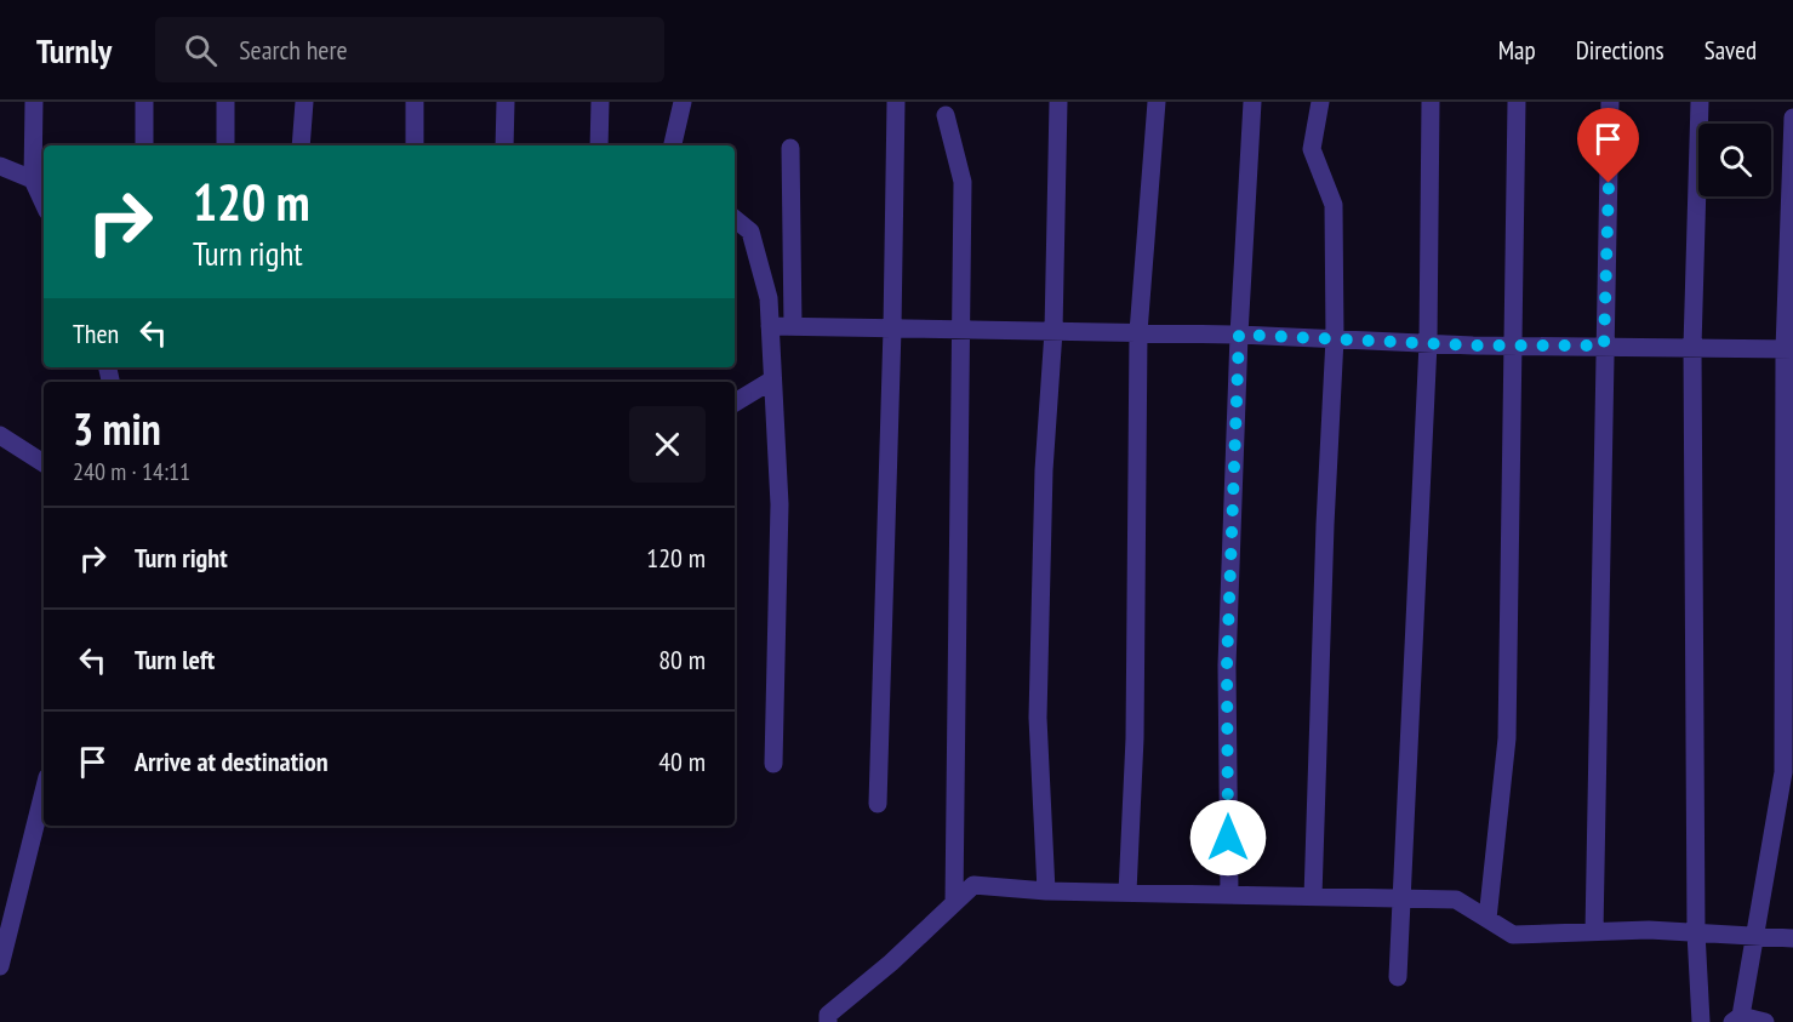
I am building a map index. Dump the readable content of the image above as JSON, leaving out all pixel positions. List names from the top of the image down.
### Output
{
  "page": {
    "header": "Turnly",
    "search": "Search here",
    "nav": ["Map", "Directions", "Saved"],
    "turn": ["120 m", "Turn right"],
    "then": "Then",
    "heading": ["3 min", "240 m · 14:11"],
    "list": [
      {
        "name": "Turn right",
        "value": "120 m"
      },
      {
        "name": "Turn left",
        "value": "80 m"
      },
      {
        "name": "Arrive at destination",
        "value": "40 m"
      }
    ]
  }
}
